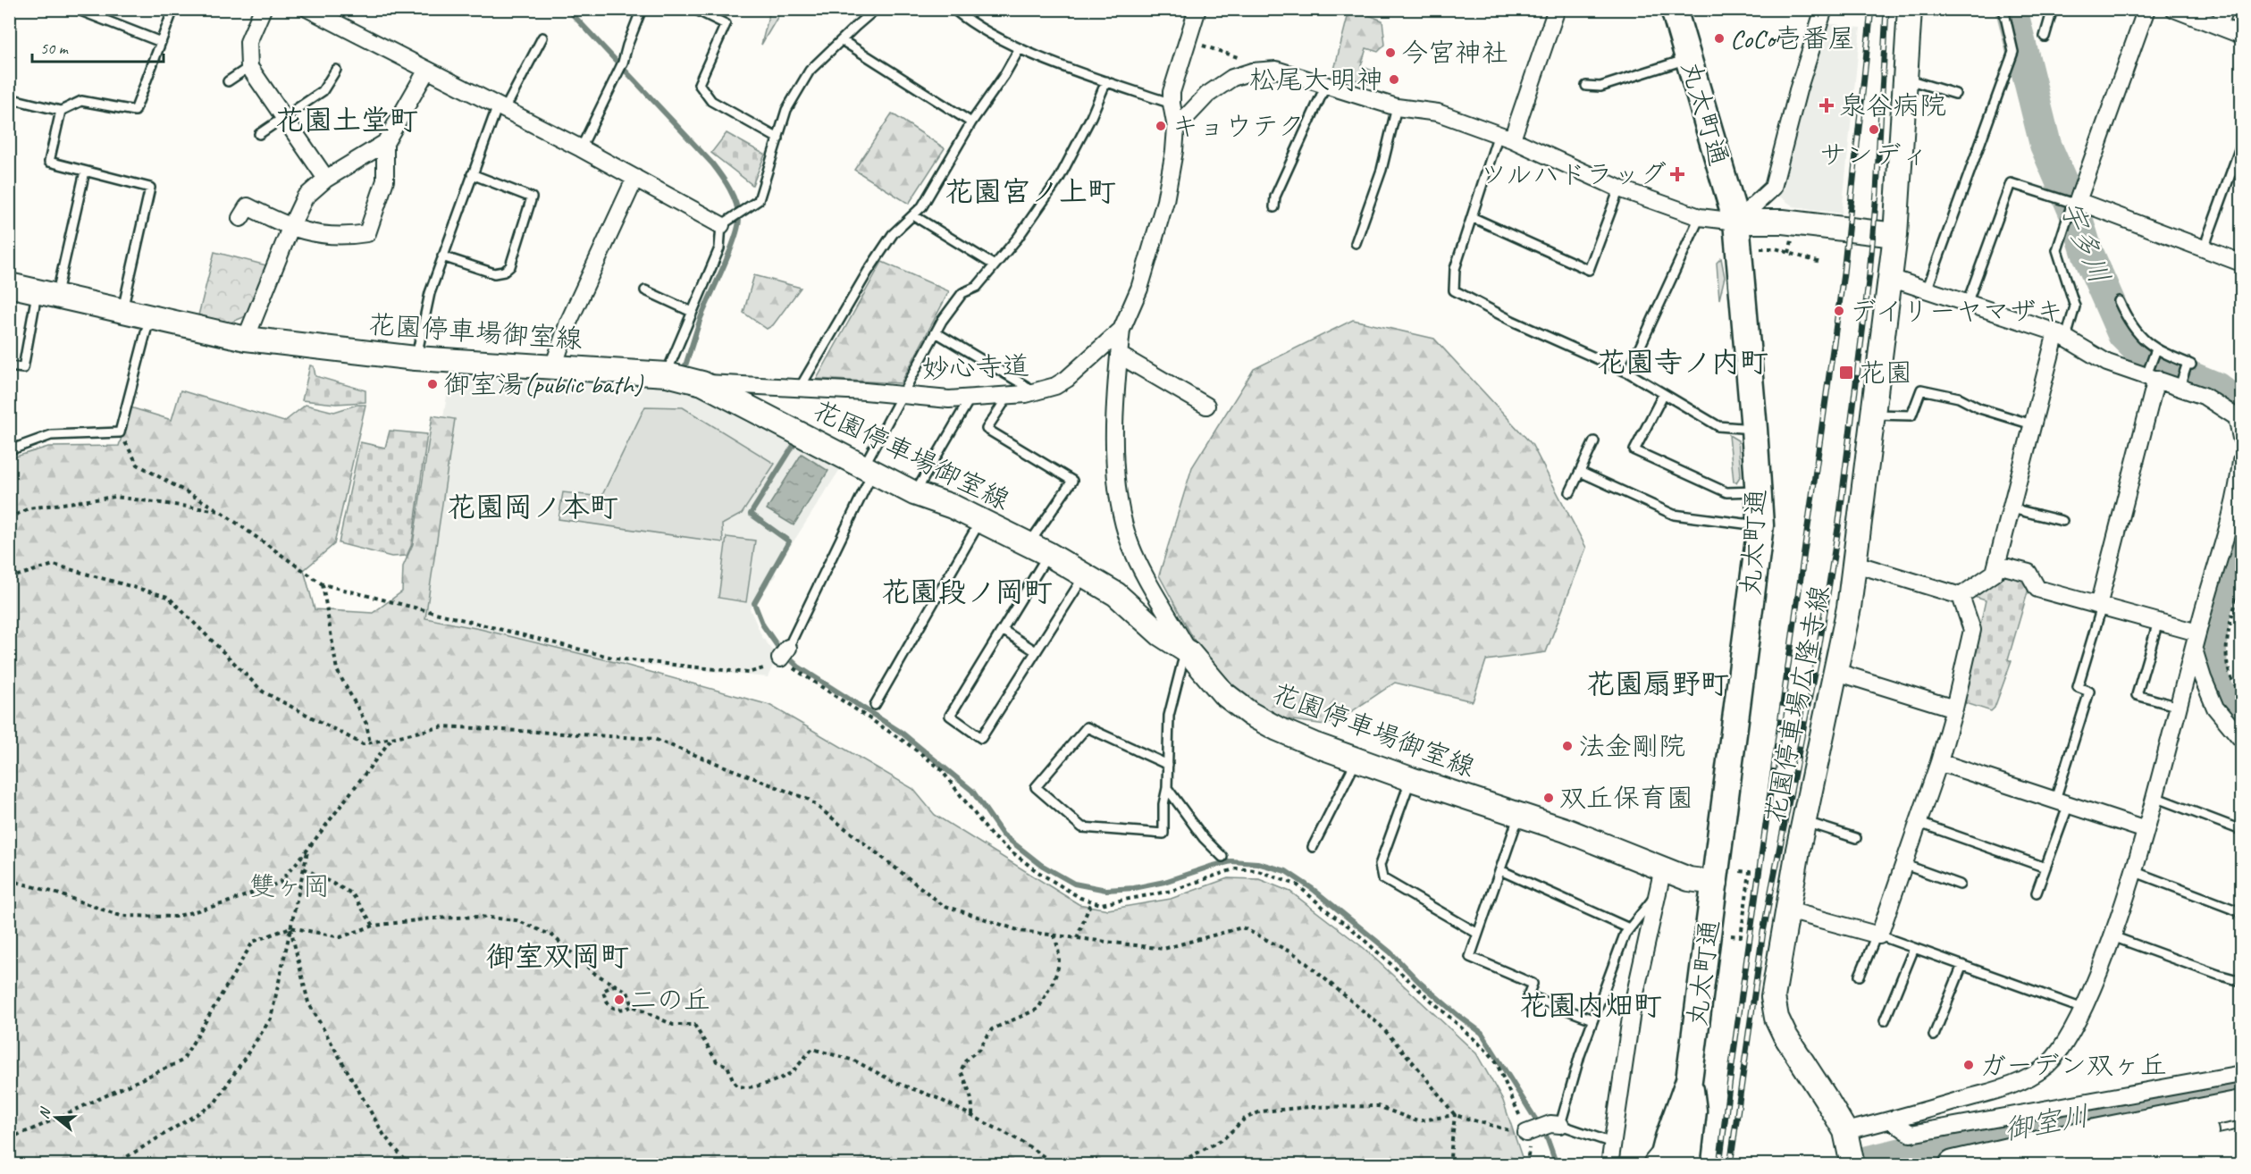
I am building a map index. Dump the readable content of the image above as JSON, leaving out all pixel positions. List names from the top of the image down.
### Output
{
  "streets": {
    "main road": ["丸太町通", "花園停車場御室線", "花園停車場広隆寺線"],
    "street": ["妙心寺道"]
  },
  "crossings": [
    ["丸太町通", "花園停車場御室線"],
    ["花園停車場御室線", "妙心寺道"]
  ],
  "districts": [
    "花園土堂町",
    "花園宮ノ上町",
    "花園寺ノ内町",
    "花園岡ノ本町",
    "花園段ノ岡町",
    "花園扇野町",
    "御室双岡町",
    "花園内畑町"
  ],
  "water": ["宇多川", "御室川"],
  "parks": ["雙ヶ岡"],
  "places": {
    "other": [
      "CoCo壱番屋",
      "今宮神社",
      "松尾大明神",
      "キョウテク",
      "サンディ",
      "デイリーヤマザキ",
      "御室湯(public bath)",
      "法金剛院",
      "双丘保育園",
      "二の丘",
      "ガーデン双ヶ丘"
    ],
    "health": ["泉谷病院", "ツルハドラッグ"],
    "transit": ["花園"]
  },
  "scale_bar": "50 m",
  "north": "left"
}
